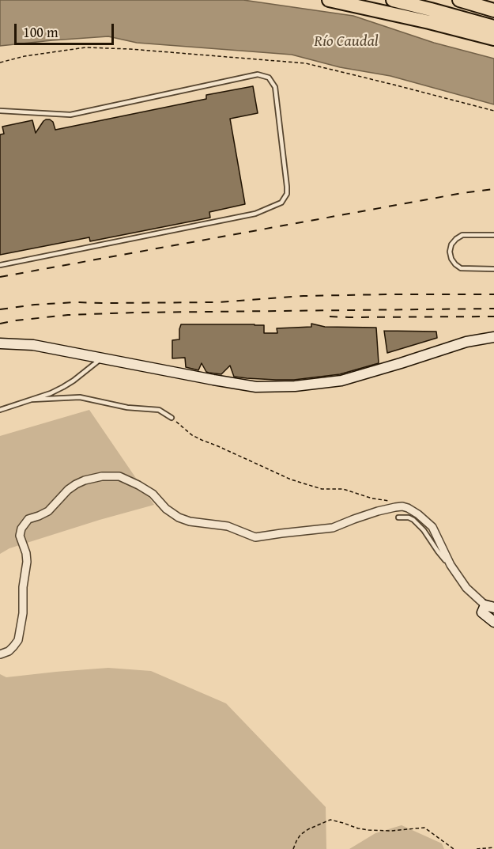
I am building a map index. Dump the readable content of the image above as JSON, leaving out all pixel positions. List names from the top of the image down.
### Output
{
  "water": ["Río Caudal"],
  "scale_bar": "100 m"
}
